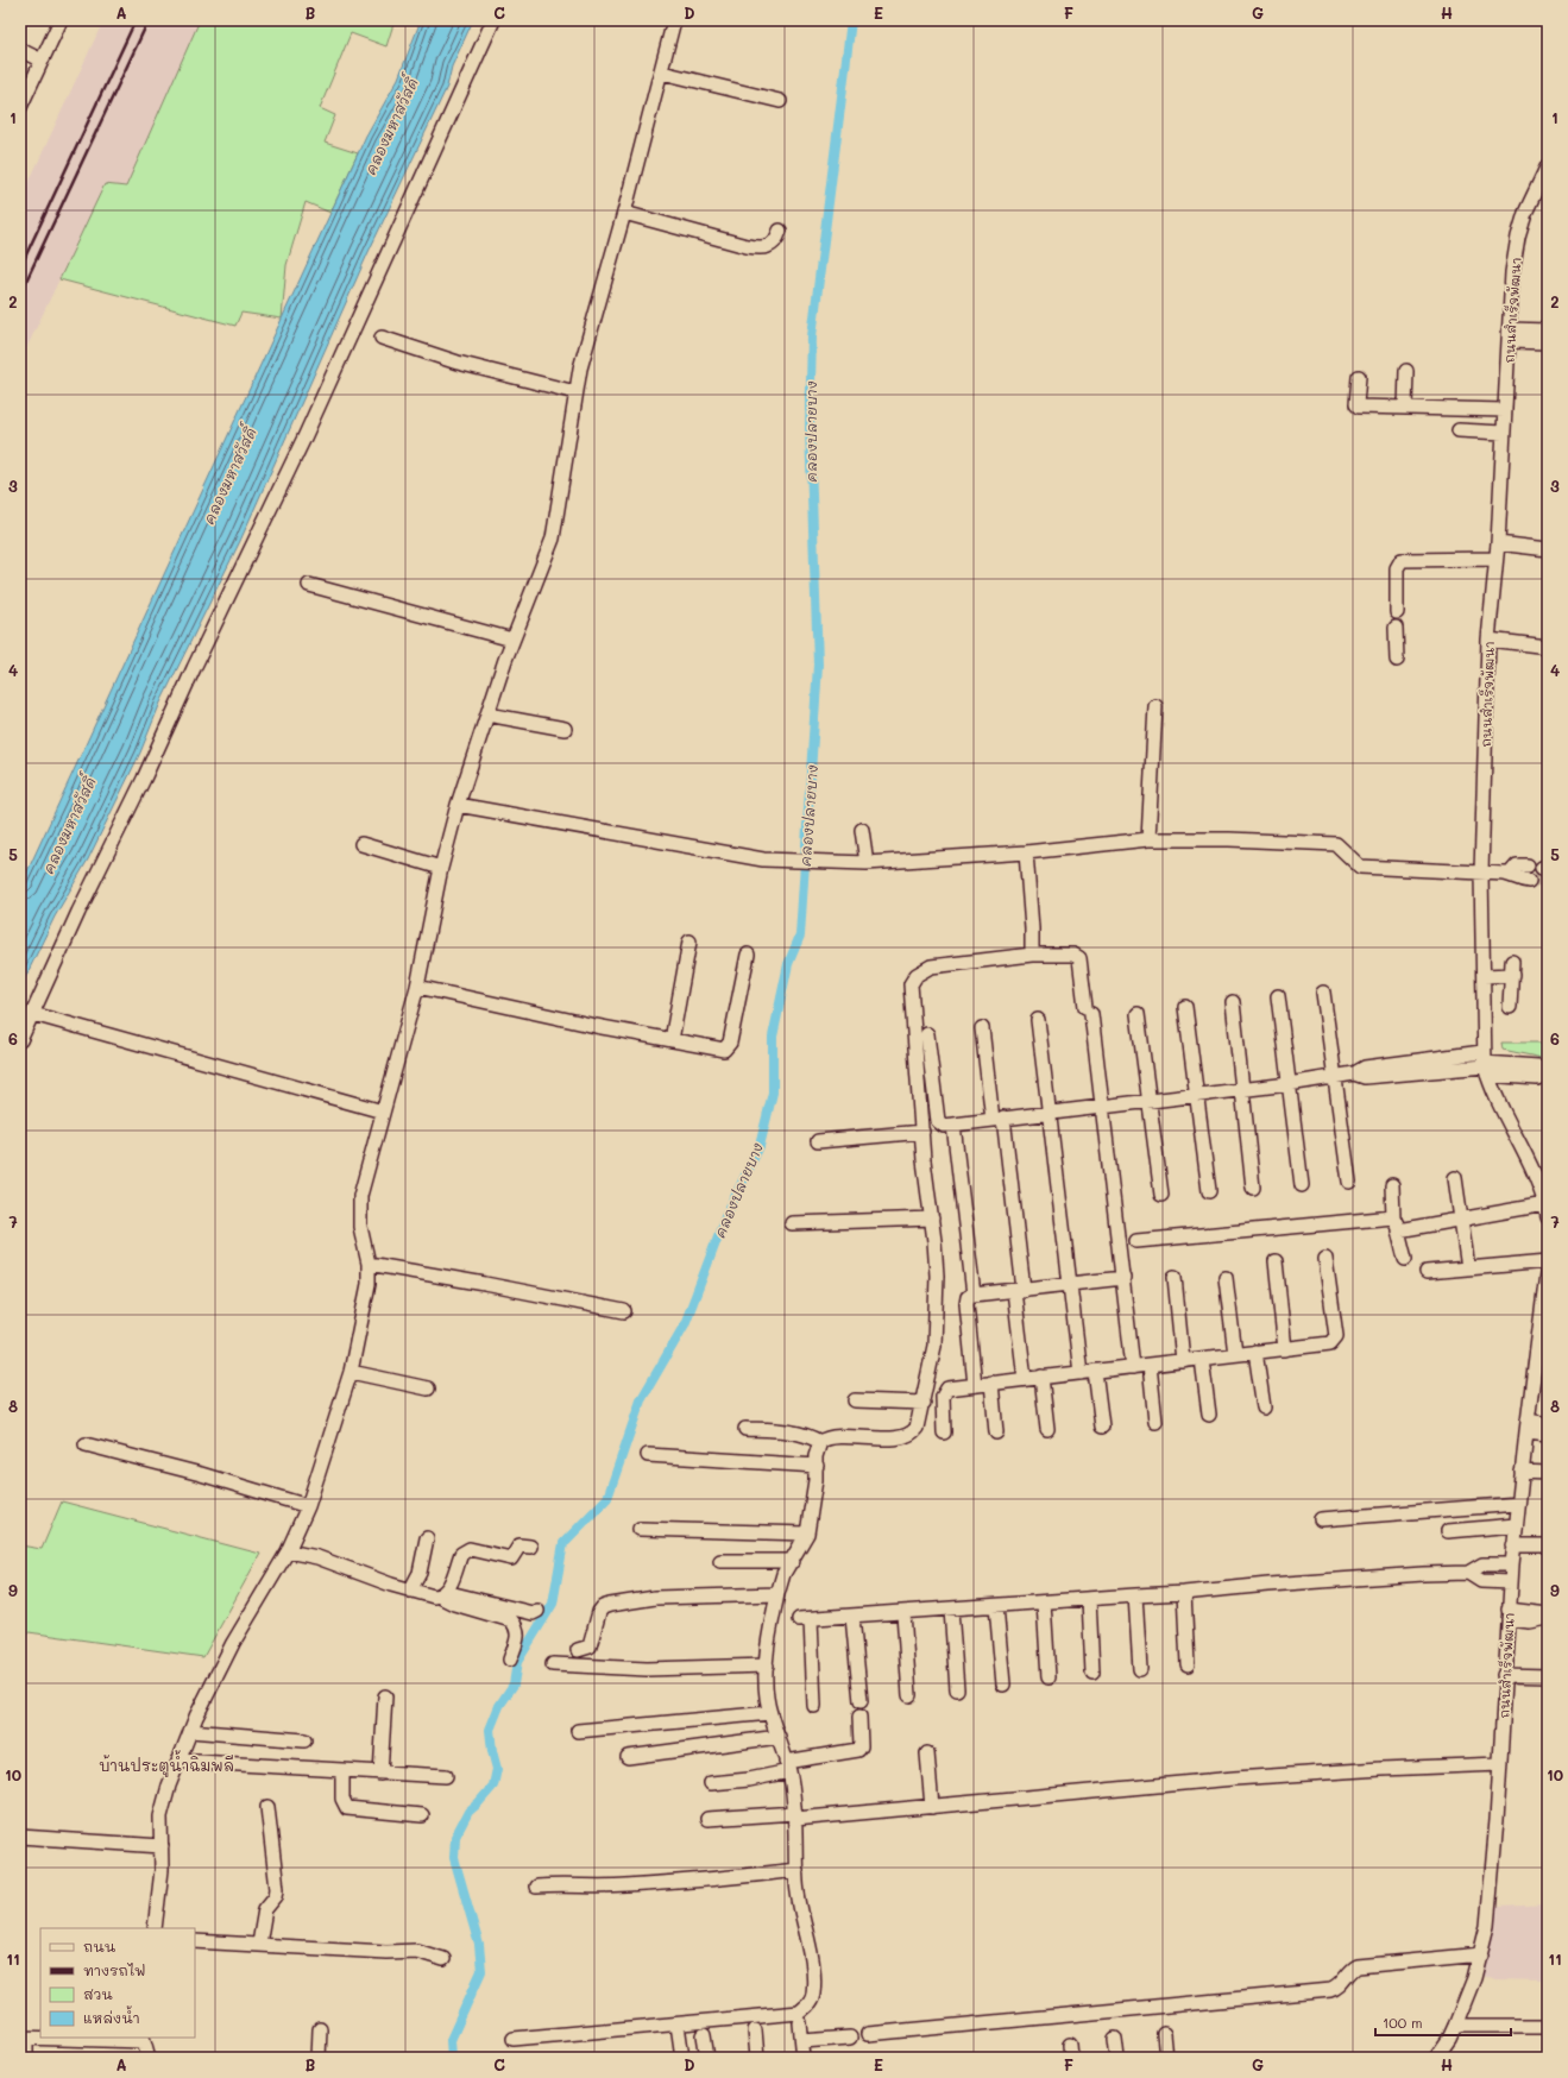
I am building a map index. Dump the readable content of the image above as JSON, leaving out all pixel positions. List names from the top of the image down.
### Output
{
  "streets": {
    "street": ["ถนนสำเร็จพัฒนา"]
  },
  "districts": ["บ้านประตูน้ำฉิมพลี"],
  "water": ["คลองมหาสวัสดิ์", "คลองปลายบาง"],
  "legend": [
    "ถนน",
    "ทางรถไฟ",
    "สวน",
    "แหล่งน้ำ"
  ],
  "scale_bar": "100 m",
  "grid": {
    "columns": [
      "A",
      "B",
      "C",
      "D",
      "E",
      "F",
      "G",
      "H"
    ],
    "rows": [
      "1",
      "2",
      "3",
      "4",
      "5",
      "6",
      "7",
      "8",
      "9",
      "10",
      "11"
    ]
  }
}
